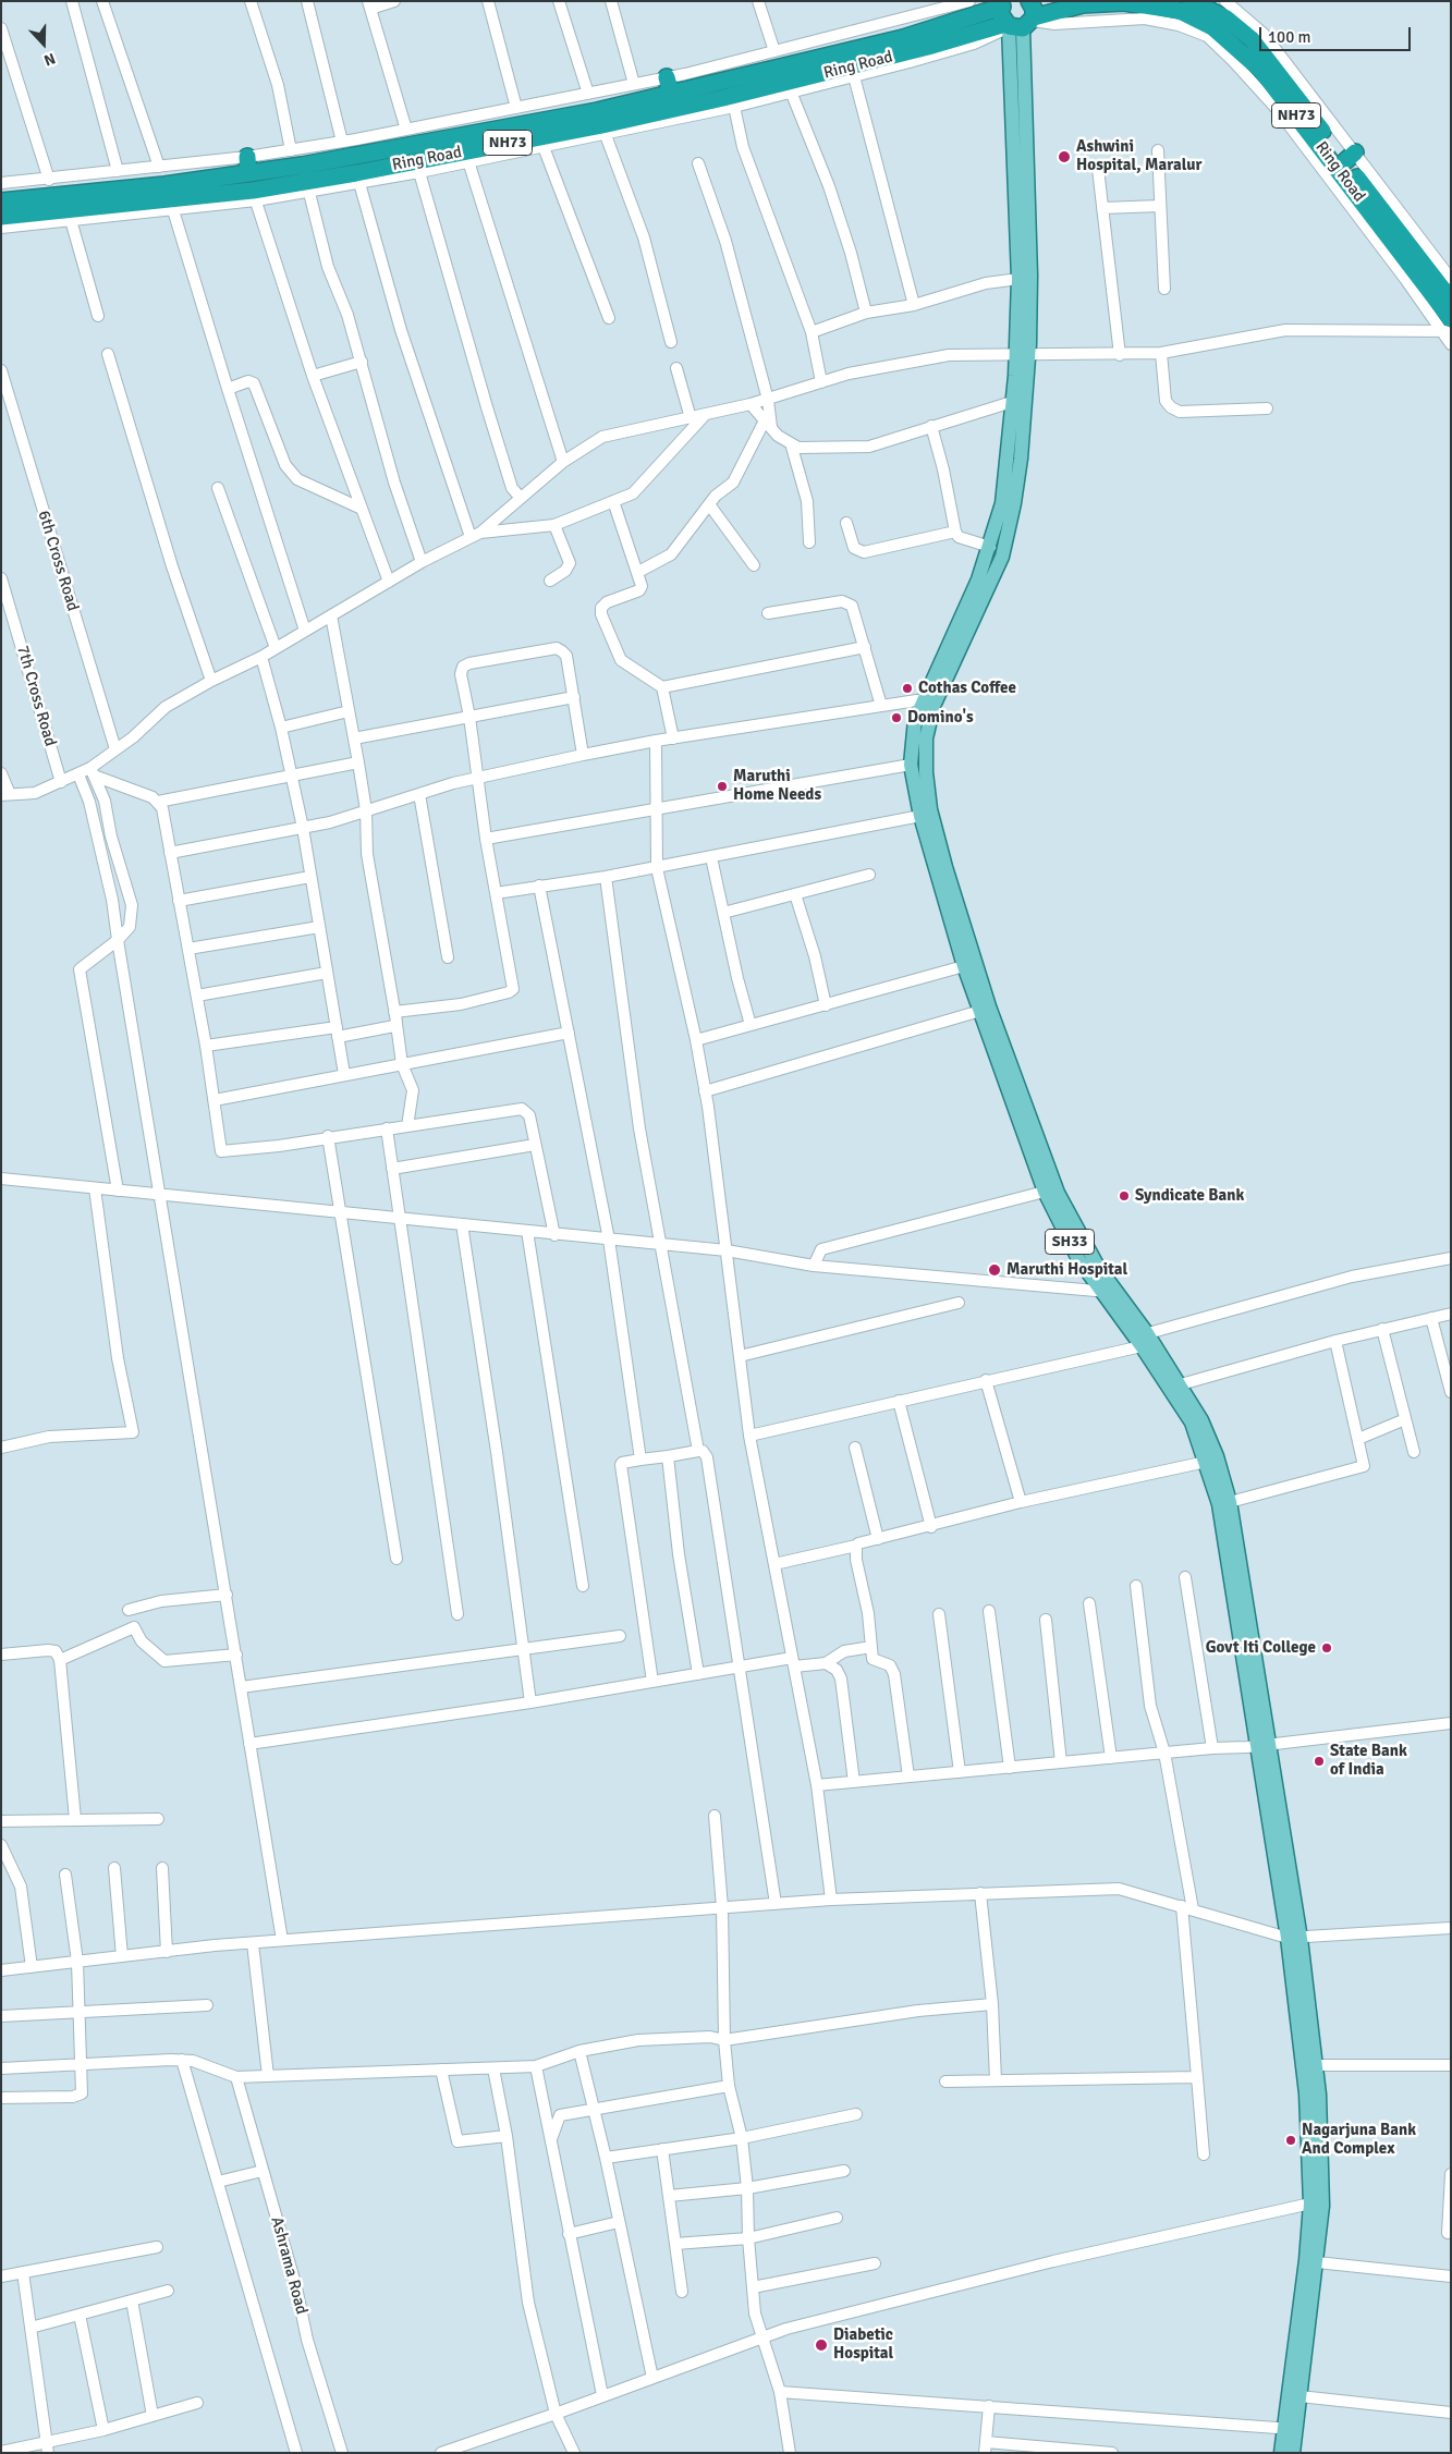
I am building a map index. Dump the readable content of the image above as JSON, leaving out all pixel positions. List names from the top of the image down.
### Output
{
  "streets": {
    "highway": ["Ring Road", "NH73"],
    "main road": ["SH33"],
    "street": ["6th Cross Road", "7th Cross Road", "Ashrama Road"]
  },
  "crossings": [
    ["Ring Road", "NH73"],
    ["Ring Road", "SH33"],
    ["NH73", "SH33"]
  ],
  "places": [
    "Ashwini Hospital, Maralur",
    "Cothas Coffee",
    "Domino's",
    "Maruthi Home Needs",
    "Syndicate Bank",
    "Maruthi Hospital",
    "Govt Iti College",
    "State Bank of India",
    "Nagarjuna Bank And Complex",
    "Diabetic Hospital"
  ],
  "scale_bar": "100 m",
  "north": "bottom"
}
